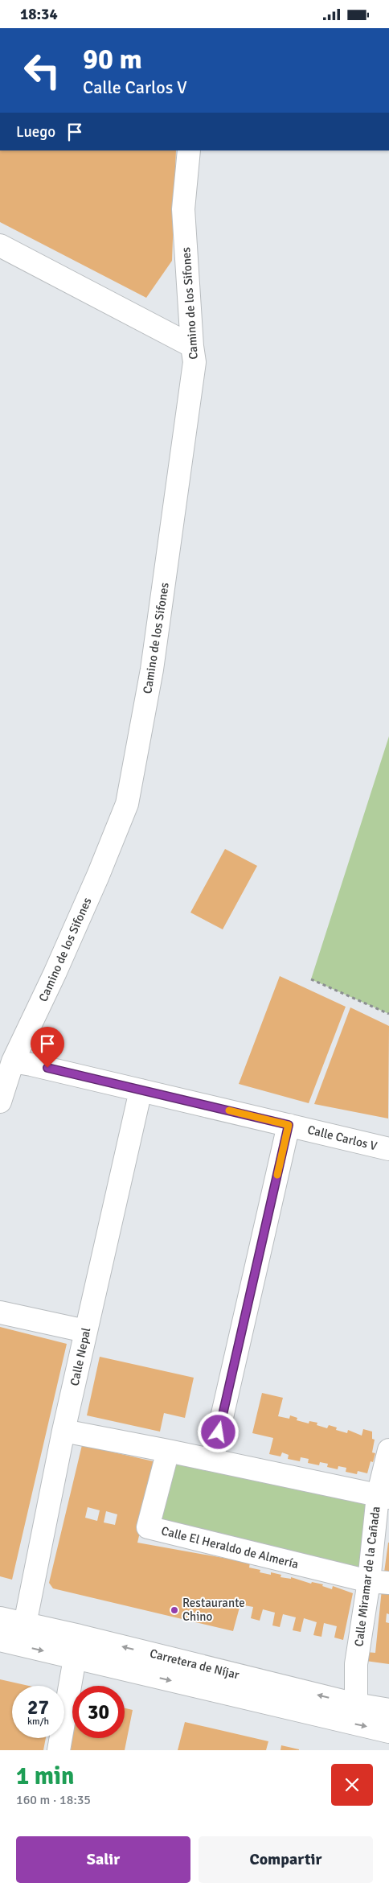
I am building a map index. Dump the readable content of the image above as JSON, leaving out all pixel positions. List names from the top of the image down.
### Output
{
  "streets": {
    "street": [
      "Camino de los Sifones",
      "Calle Carlos V",
      "Calle Nepal",
      "Calle El Heraldo de Almería",
      "Calle Miramar de la Cañada",
      "Carretera de Níjar"
    ]
  },
  "crossings": [
    ["Camino de los Sifones", "Calle Carlos V"],
    ["Calle Carlos V", "Calle Nepal"],
    ["Calle Nepal", "Carretera de Níjar"],
    ["Calle El Heraldo de Almería", "Calle Miramar de la Cañada"],
    ["Calle Miramar de la Cañada", "Carretera de Níjar"]
  ],
  "places": ["Restaurante Chino"],
  "page": {
    "status": "18:34",
    "turn": ["90 m", "Calle Carlos V"],
    "then": "Luego",
    "speed": "27 km/h",
    "limit": "30",
    "heading": ["1 min", "160 m · 18:35"],
    "buttons": ["Salir", "Compartir"]
  }
}
